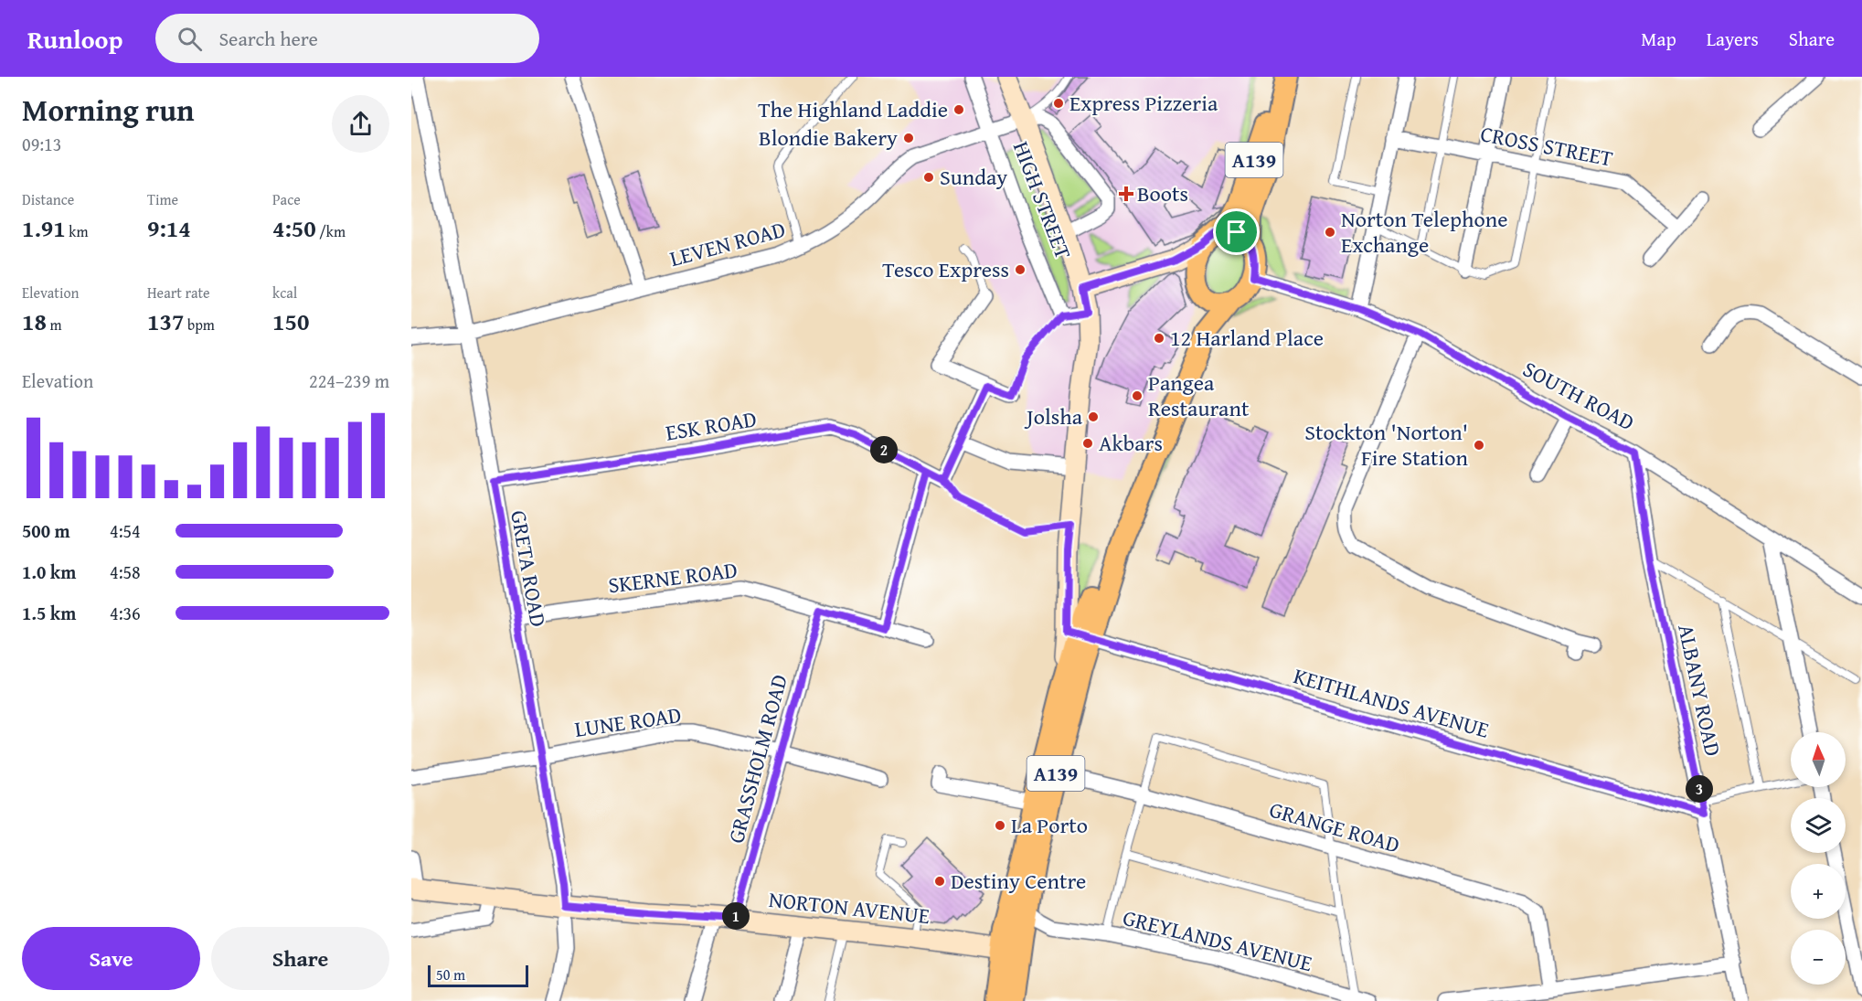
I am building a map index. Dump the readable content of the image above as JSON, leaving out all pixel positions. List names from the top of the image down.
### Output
{
  "streets": {
    "main road": ["A139", "HIGH STREET", "NORTON AVENUE"],
    "street": [
      "CROSS STREET",
      "LEVEN ROAD",
      "SOUTH ROAD",
      "ESK ROAD",
      "GRETA ROAD",
      "SKERNE ROAD",
      "ALBANY ROAD",
      "KEITHLANDS AVENUE",
      "LUNE ROAD",
      "GRASSHOLM ROAD",
      "GRANGE ROAD",
      "GREYLANDS AVENUE"
    ]
  },
  "crossings": [
    ["A139", "HIGH STREET"],
    ["A139", "SOUTH ROAD"],
    ["A139", "KEITHLANDS AVENUE"],
    ["A139", "GRANGE ROAD"],
    ["A139", "NORTON AVENUE"],
    ["A139", "GREYLANDS AVENUE"],
    ["HIGH STREET", "LEVEN ROAD"],
    ["HIGH STREET", "KEITHLANDS AVENUE"],
    ["LEVEN ROAD", "GRETA ROAD"],
    ["SOUTH ROAD", "ALBANY ROAD"],
    ["ESK ROAD", "GRETA ROAD"],
    ["GRETA ROAD", "SKERNE ROAD"],
    ["GRETA ROAD", "LUNE ROAD"],
    ["GRETA ROAD", "NORTON AVENUE"],
    ["SKERNE ROAD", "GRASSHOLM ROAD"],
    ["ALBANY ROAD", "KEITHLANDS AVENUE"],
    ["LUNE ROAD", "GRASSHOLM ROAD"],
    ["GRASSHOLM ROAD", "NORTON AVENUE"]
  ],
  "places": {
    "other": [
      "Express Pizzeria",
      "The Highland Laddie",
      "Blondie Bakery",
      "Sunday",
      "Norton Telephone Exchange",
      "Tesco Express",
      "12 Harland Place",
      "Pangea Restaurant",
      "Jolsha",
      "Akbars",
      "Stockton 'Norton' Fire Station",
      "La Porto",
      "Destiny Centre"
    ],
    "health": ["Boots"]
  },
  "scale_bar": "50 m",
  "north": "top",
  "page": {
    "header": "Runloop",
    "search": "Search here",
    "nav": ["Map", "Layers", "Share"],
    "heading": ["Morning run", "09:13"],
    "stats": [
      ["Distance", "1.91 km"],
      ["Time", "9:14"],
      ["Pace", "4:50 /km"],
      ["Elevation", "18 m"],
      ["Heart rate", "137 bpm"],
      ["kcal", "150"]
    ],
    "chart": ["Elevation", "224–239 m"],
    "pins": ["2", "3", "1"],
    "list": [
      {
        "name": "500 m",
        "note": "4:54"
      },
      {
        "name": "1.0 km",
        "note": "4:58"
      },
      {
        "name": "1.5 km",
        "note": "4:36"
      }
    ],
    "map_buttons": ["+", "−"],
    "buttons": ["Save", "Share"],
    "scale": "50 m"
  }
}
